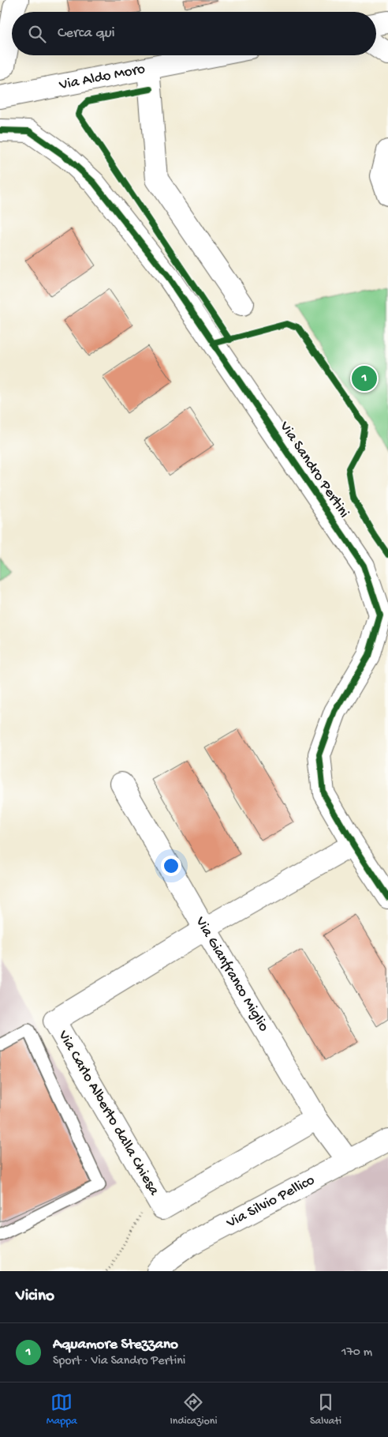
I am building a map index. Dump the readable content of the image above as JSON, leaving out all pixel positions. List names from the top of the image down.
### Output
{
  "streets": {
    "street": [
      "Via Aldo Moro",
      "Via Sandro Pertini",
      "Via Gianfranco Miglio",
      "Via Carlo Alberto dalla Chiesa",
      "Via Silvio Pellico"
    ]
  },
  "crossings": [
    ["Via Sandro Pertini", "Via Carlo Alberto dalla Chiesa"],
    ["Via Gianfranco Miglio", "Via Carlo Alberto dalla Chiesa"],
    ["Via Gianfranco Miglio", "Via Silvio Pellico"]
  ],
  "page": {
    "search": "Cerca qui",
    "pins": "1",
    "heading": "Vicino",
    "list": [
      {
        "mark": "1",
        "name": "Aquamore Stezzano",
        "note": "Sport · Via Sandro Pertini",
        "value": "170 m"
      }
    ],
    "nav": ["Mappa", "Indicazioni", "Salvati"]
  }
}
